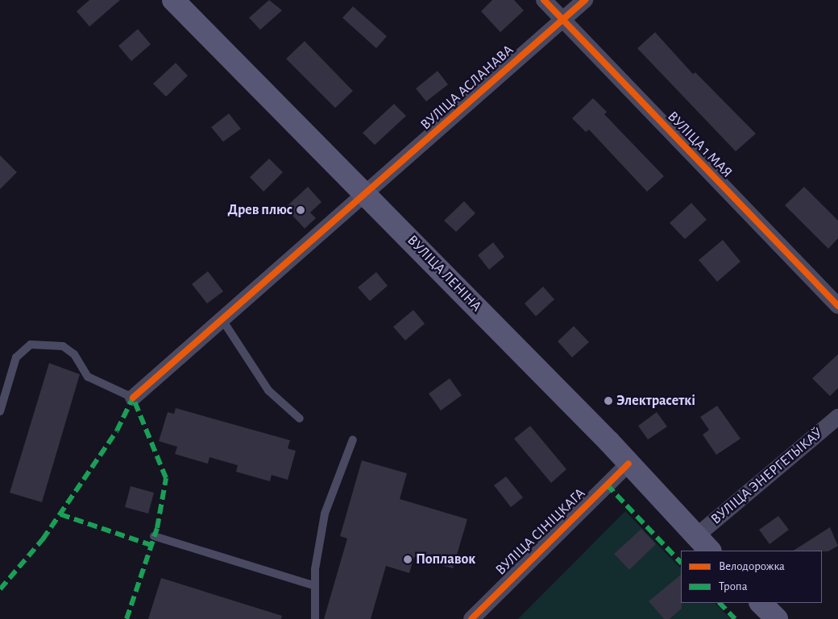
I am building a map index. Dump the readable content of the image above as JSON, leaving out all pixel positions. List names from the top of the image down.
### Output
{
  "streets": {
    "main road": ["ВУЛІЦА ЛЕНІНА"],
    "street": [
      "ВУЛІЦА АСЛАНАВА",
      "ВУЛІЦА 1 МАЯ",
      "ВУЛІЦА ЭНЕРГЕТЫКАЎ",
      "ВУЛІЦА СІНІЦКАГА"
    ]
  },
  "crossings": [
    ["ВУЛІЦА АСЛАНАВА", "ВУЛІЦА 1 МАЯ"],
    ["ВУЛІЦА АСЛАНАВА", "ВУЛІЦА ЛЕНІНА"],
    ["ВУЛІЦА ЛЕНІНА", "ВУЛІЦА ЭНЕРГЕТЫКАЎ"],
    ["ВУЛІЦА ЛЕНІНА", "ВУЛІЦА СІНІЦКАГА"]
  ],
  "places": ["Древ плюс", "Электрасеткі", "Поплавок"],
  "legend": ["Велодорожка", "Тропа"]
}
